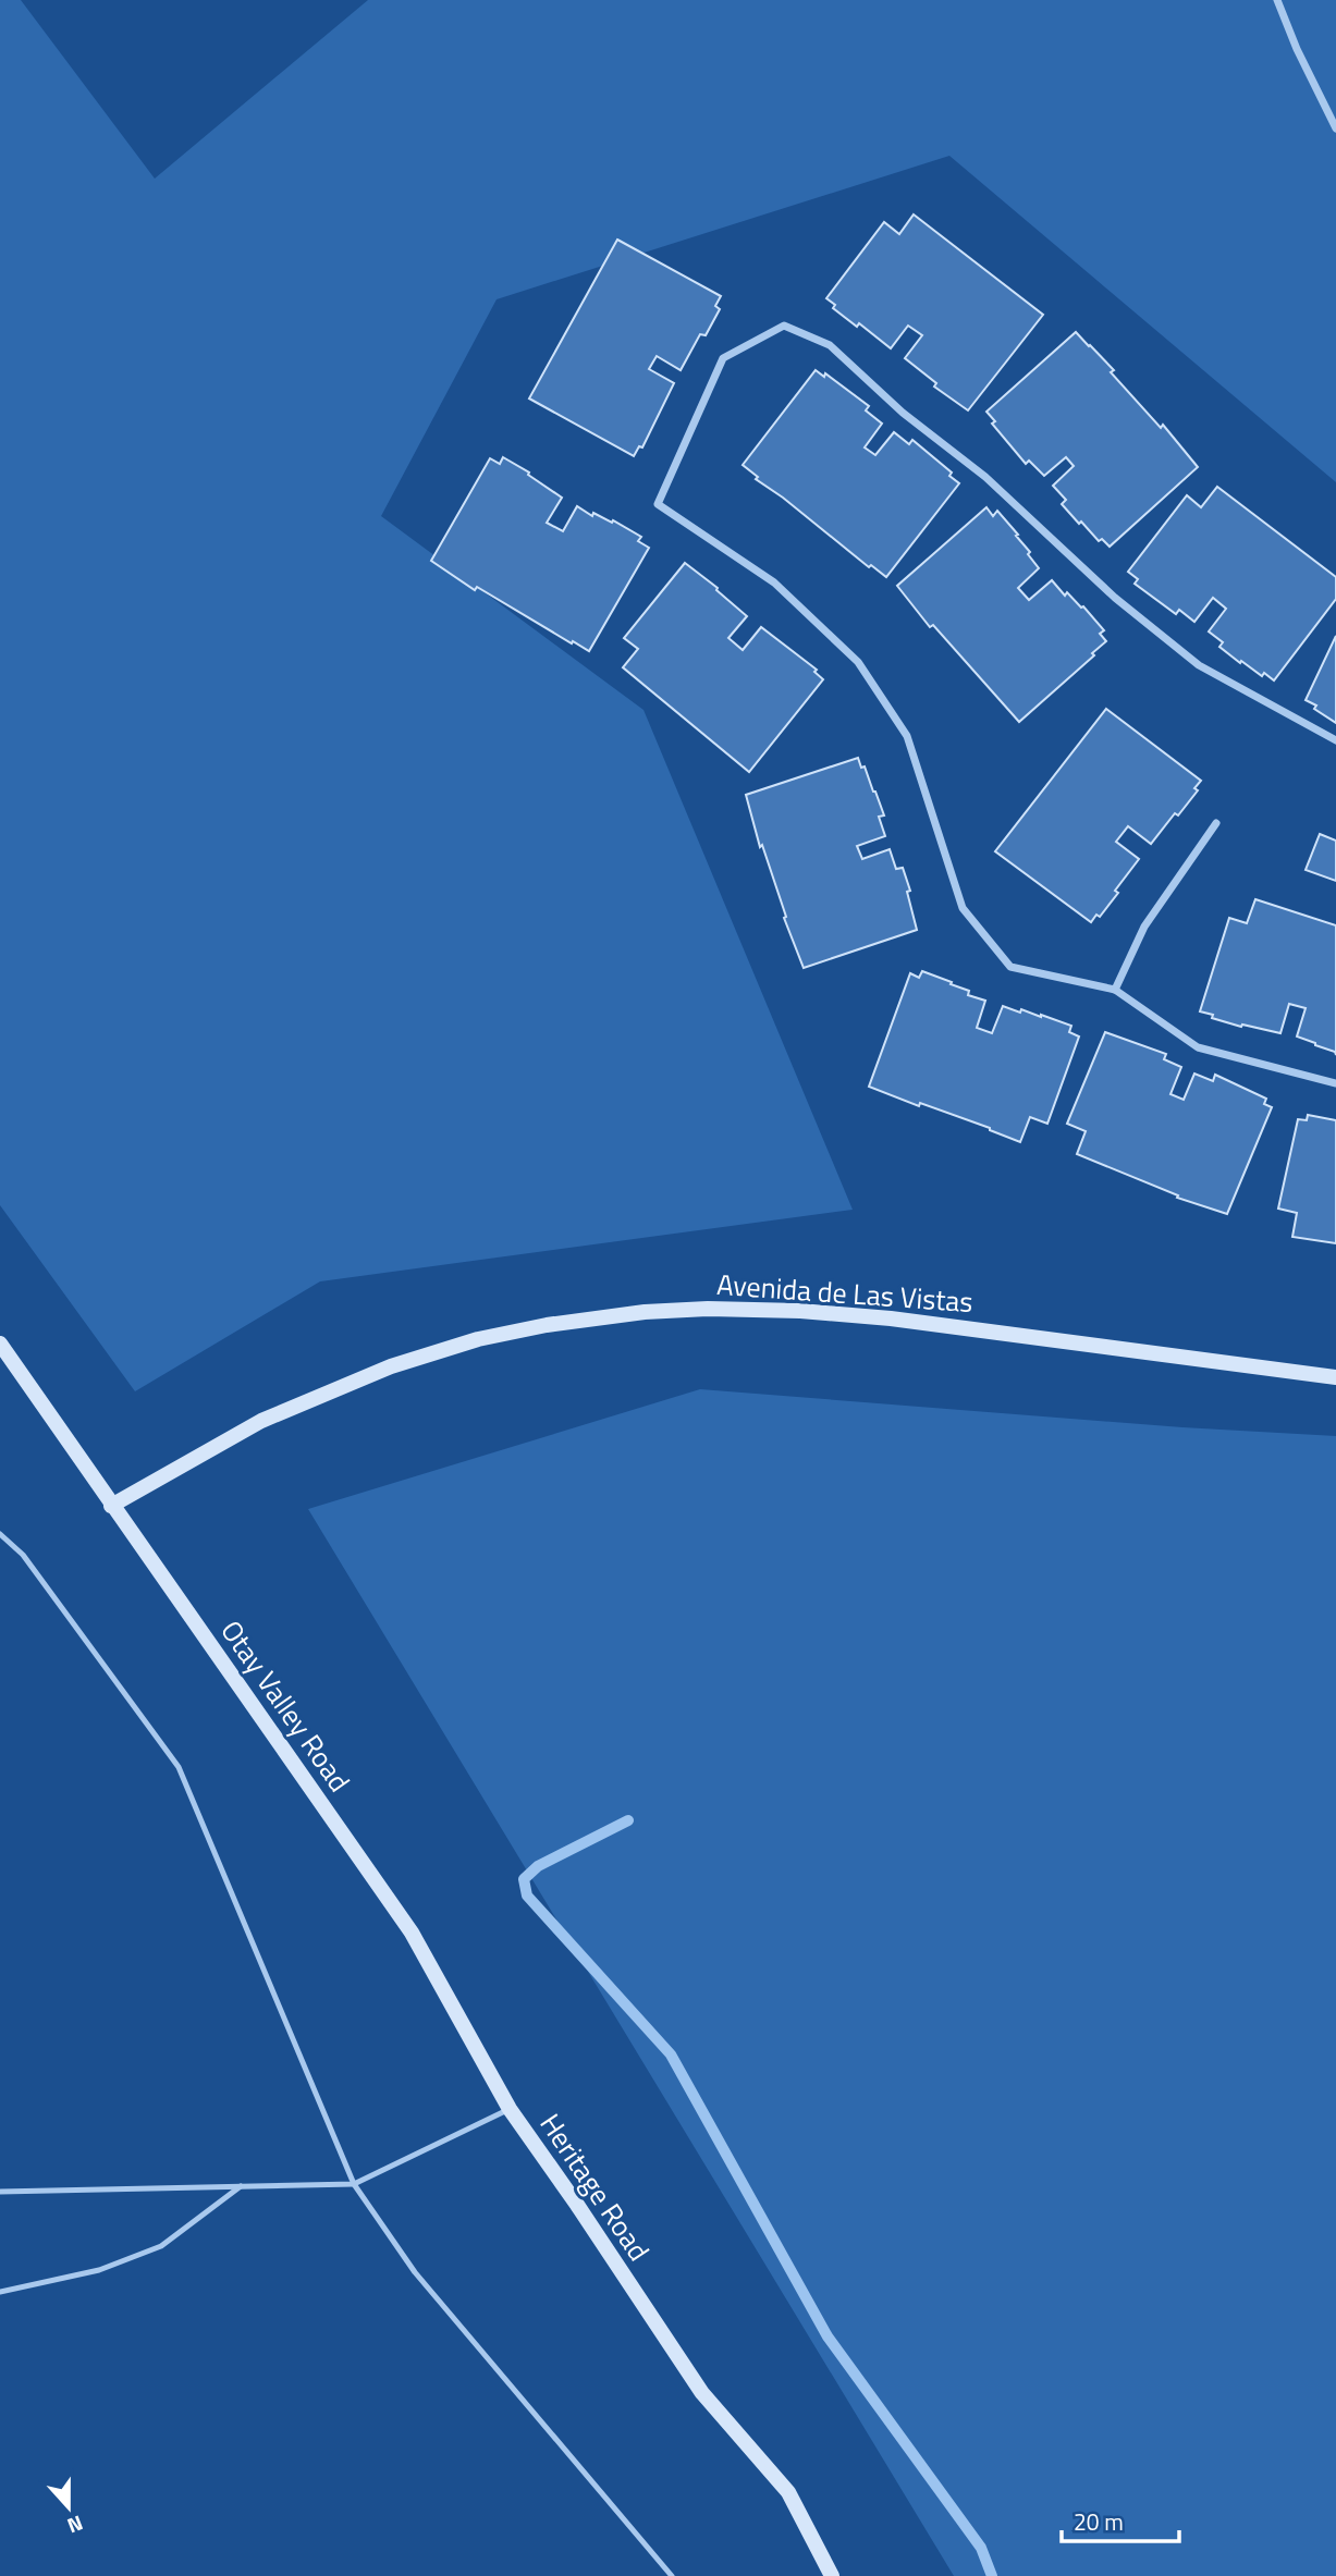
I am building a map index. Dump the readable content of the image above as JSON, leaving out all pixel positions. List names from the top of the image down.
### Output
{
  "streets": {
    "main road": ["Avenida de Las Vistas", "Otay Valley Road", "Heritage Road"]
  },
  "crossings": [
    ["Avenida de Las Vistas", "Otay Valley Road"],
    ["Otay Valley Road", "Heritage Road"]
  ],
  "scale_bar": "20 m",
  "north": "bottom"
}
